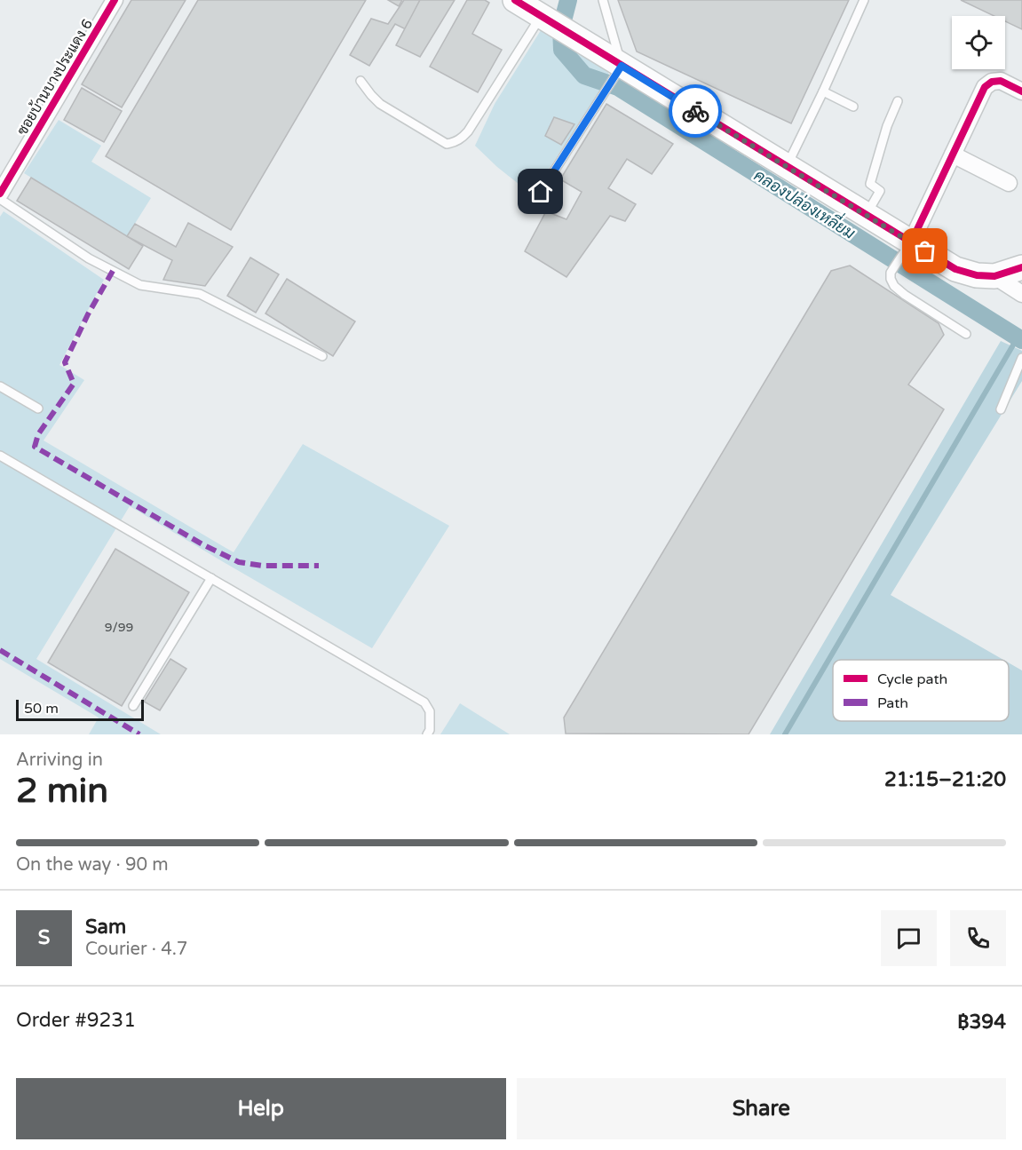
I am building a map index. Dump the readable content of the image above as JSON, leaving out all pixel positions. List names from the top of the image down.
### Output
{
  "streets": {
    "street": ["ซอยบ้านบางประแดง 6"]
  },
  "water": ["คลองปล่องเหลี่ยม"],
  "house_numbers": ["9/99"],
  "legend": ["Cycle path", "Path"],
  "scale_bar": "50 m",
  "page": {
    "scale": "50 m",
    "heading": ["2 min", "Arriving in", "21:15–21:20"],
    "panel": [
      "Sam",
      "Courier · 4.7",
      "Order #9231",
      "฿394"
    ],
    "bar": "On the way · 90 m",
    "round": "S",
    "buttons": ["Help", "Share"]
  }
}
